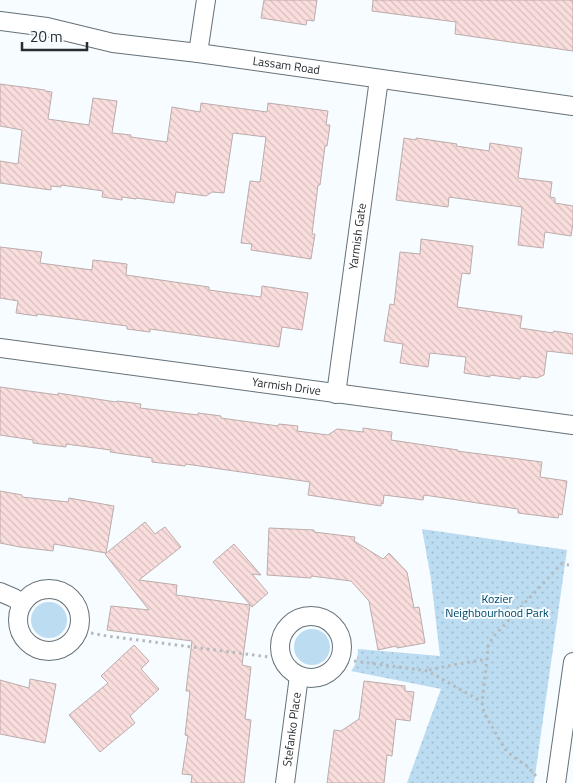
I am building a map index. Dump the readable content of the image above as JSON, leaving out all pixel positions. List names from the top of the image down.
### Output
{
  "streets": {
    "street": [
      "Lassam Road",
      "Yarmish Gate",
      "Yarmish Drive",
      "Stefanko Place"
    ]
  },
  "crossings": [
    ["Lassam Road", "Yarmish Gate"],
    ["Yarmish Gate", "Yarmish Drive"]
  ],
  "parks": ["Kozier Neighbourhood Park"],
  "scale_bar": "20 m"
}
